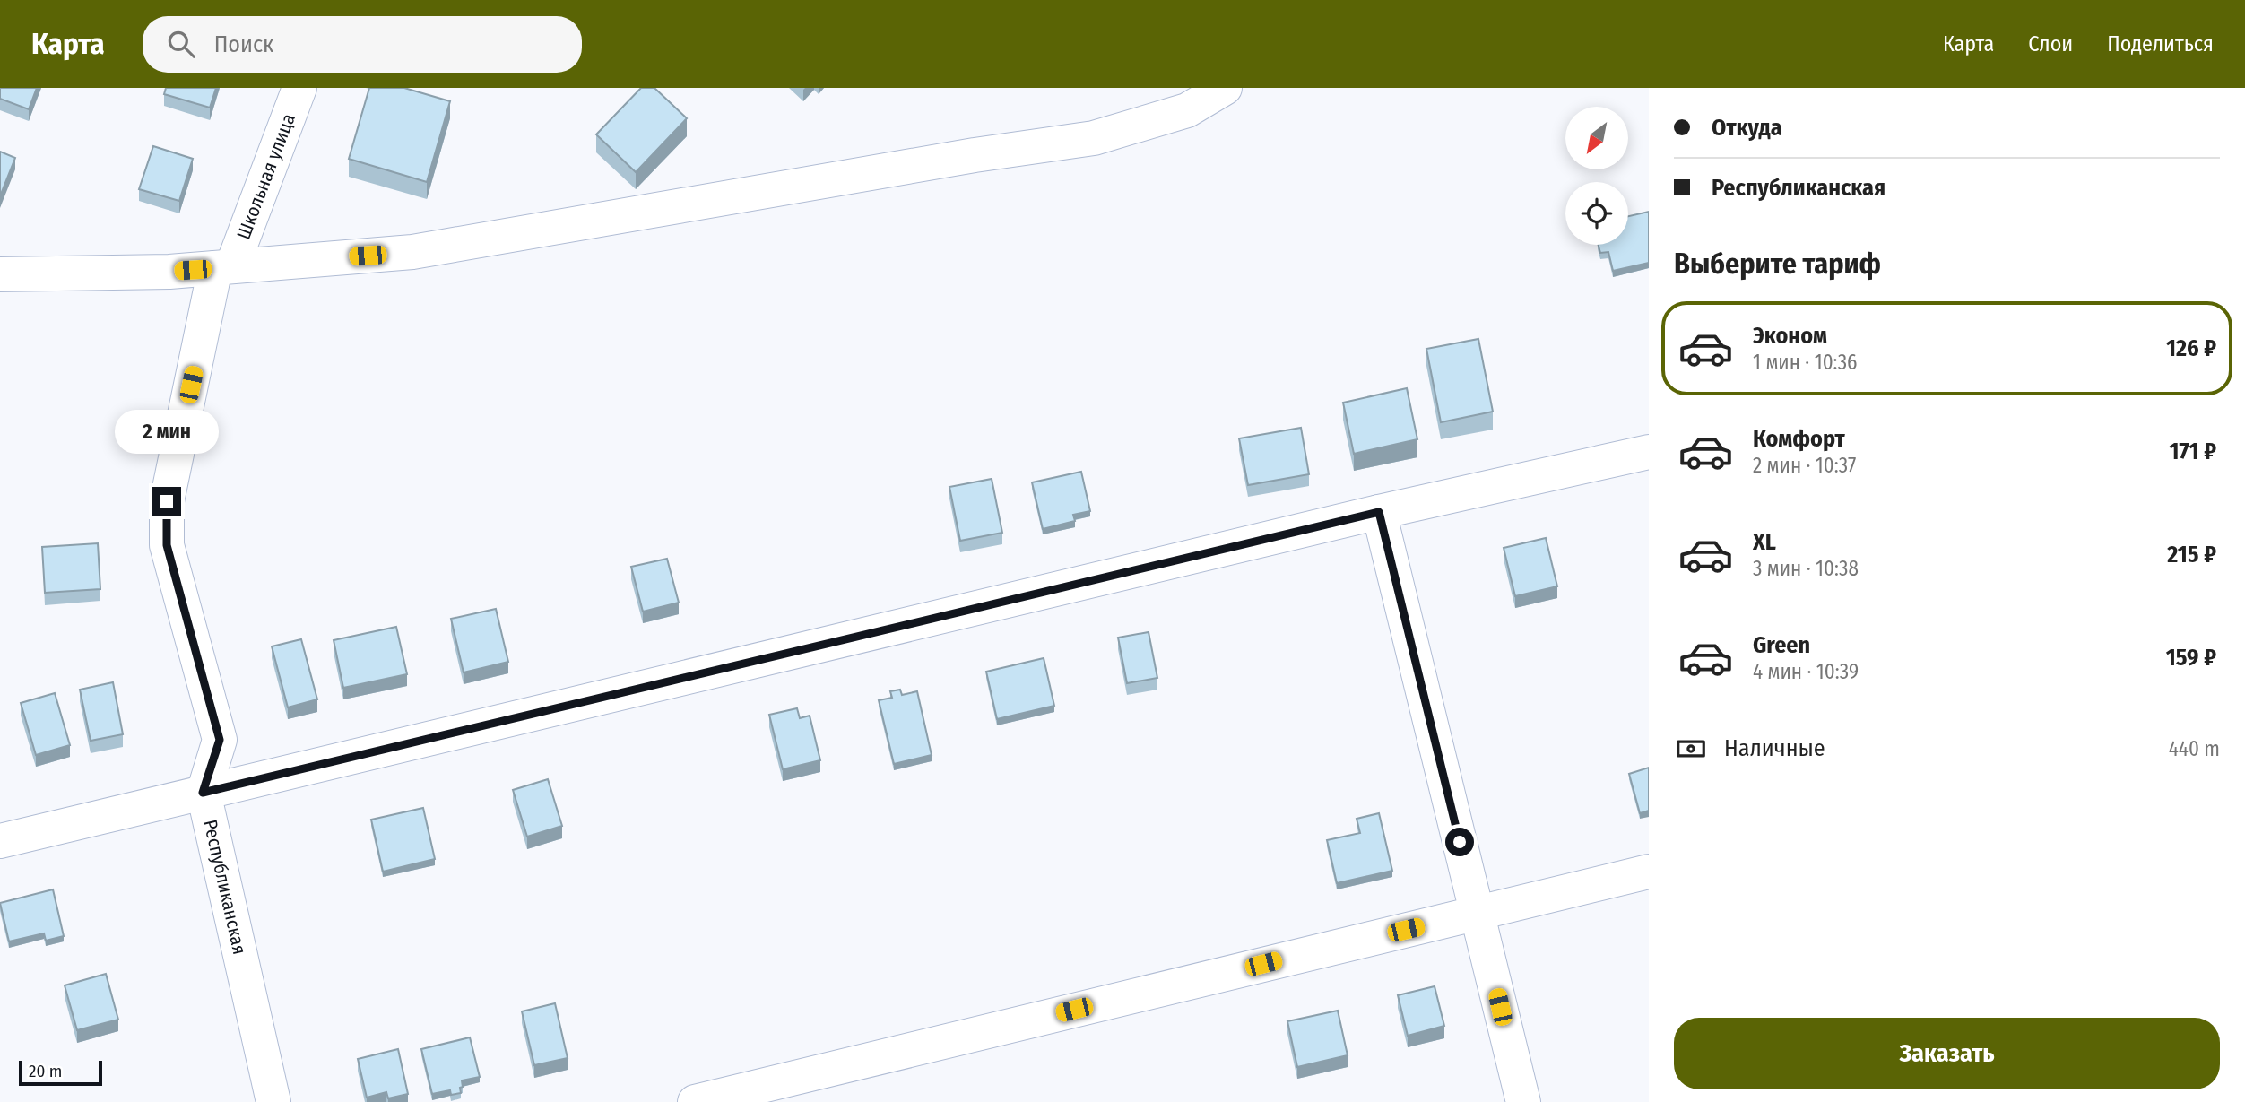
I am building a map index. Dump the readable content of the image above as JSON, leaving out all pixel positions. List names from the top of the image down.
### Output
{
  "streets": {
    "street": ["Школьная улица", "Республиканская"]
  },
  "crossings": [
    ["Школьная улица", "Республиканская"]
  ],
  "scale_bar": "20 m",
  "north": "bottom left",
  "page": {
    "header": "Карта",
    "search": "Поиск",
    "nav": ["Карта", "Слои", "Поделиться"],
    "banner": ["Откуда", "Республиканская"],
    "heading": "Выберите тариф",
    "list": [
      {
        "name": "Эконом",
        "note": "1 мин · 10:36",
        "value": "126 ₽"
      },
      {
        "name": "Комфорт",
        "note": "2 мин · 10:37",
        "value": "171 ₽"
      },
      {
        "name": "XL",
        "note": "3 мин · 10:38",
        "value": "215 ₽"
      },
      {
        "name": "Green",
        "note": "4 мин · 10:39",
        "value": "159 ₽"
      }
    ],
    "bubble": "2 мин",
    "pay": ["Наличные", "440 m"],
    "buttons": "Заказать",
    "scale": "20 m"
  }
}
